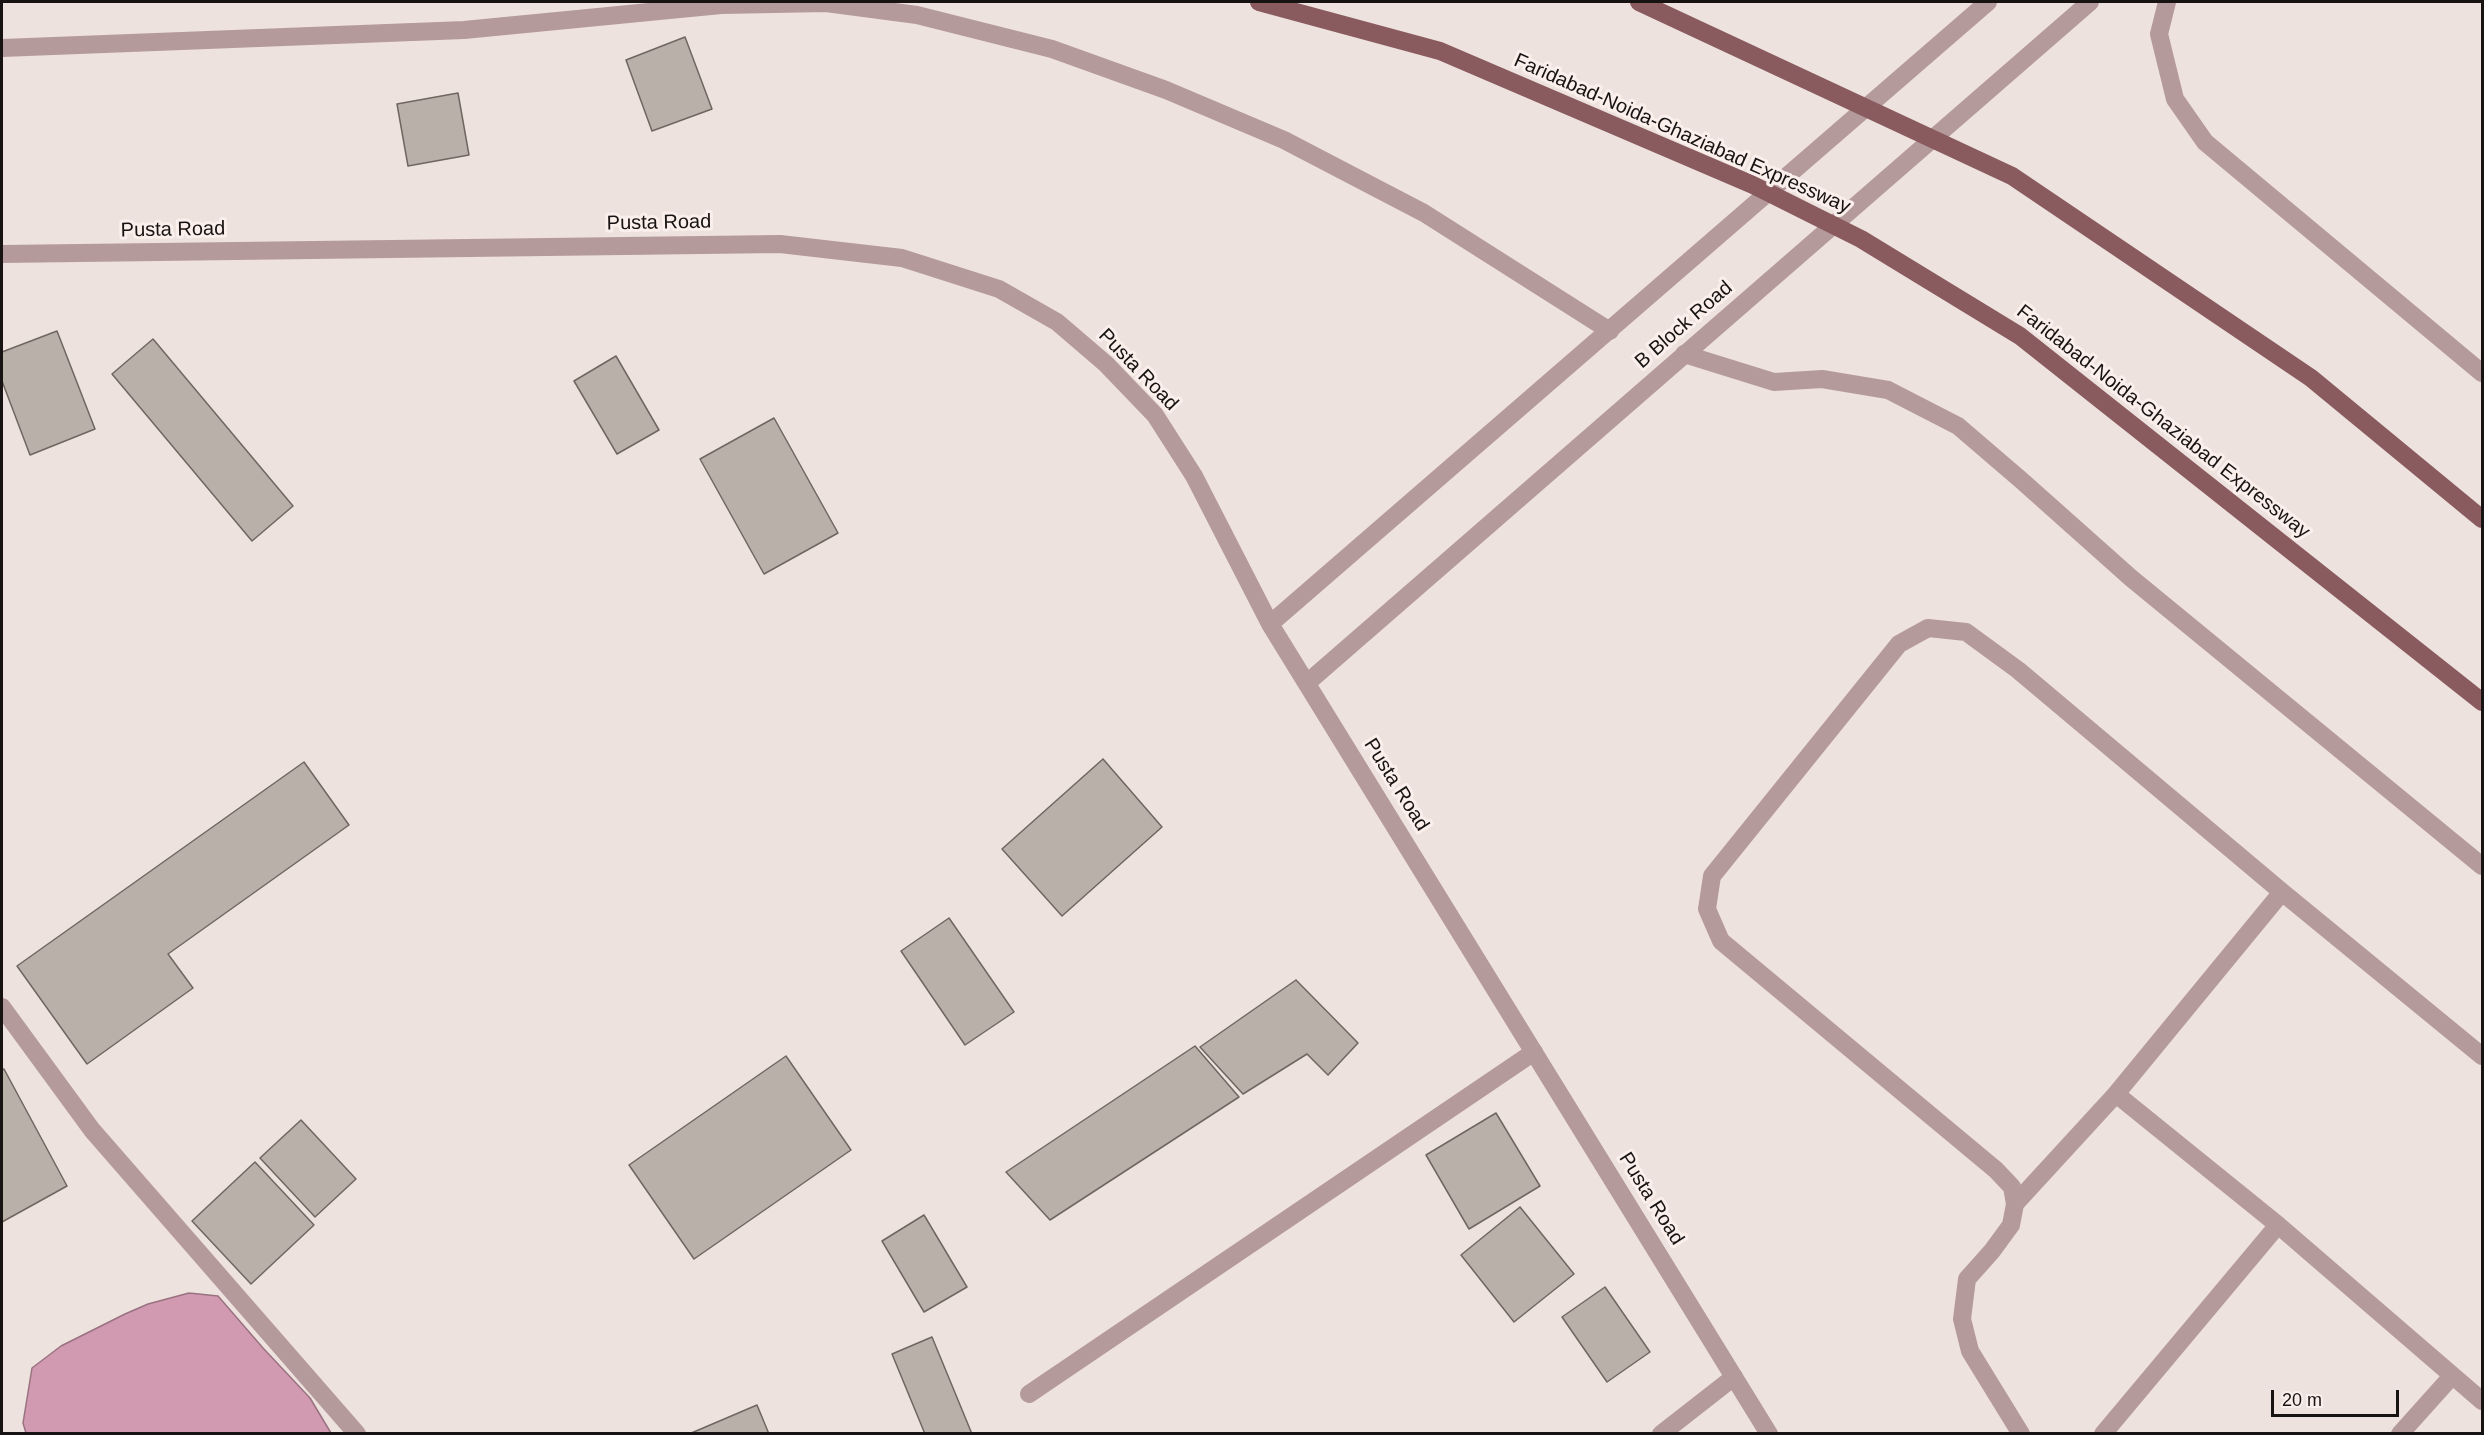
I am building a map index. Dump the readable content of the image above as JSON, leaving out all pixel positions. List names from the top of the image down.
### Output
{
  "streets": {
    "main road": ["Faridabad-Noida-Ghaziabad Expressway"],
    "street": ["Pusta Road", "B Block Road"]
  },
  "crossings": [
    ["Pusta Road", "B Block Road"]
  ],
  "scale_bar": "20 m"
}
